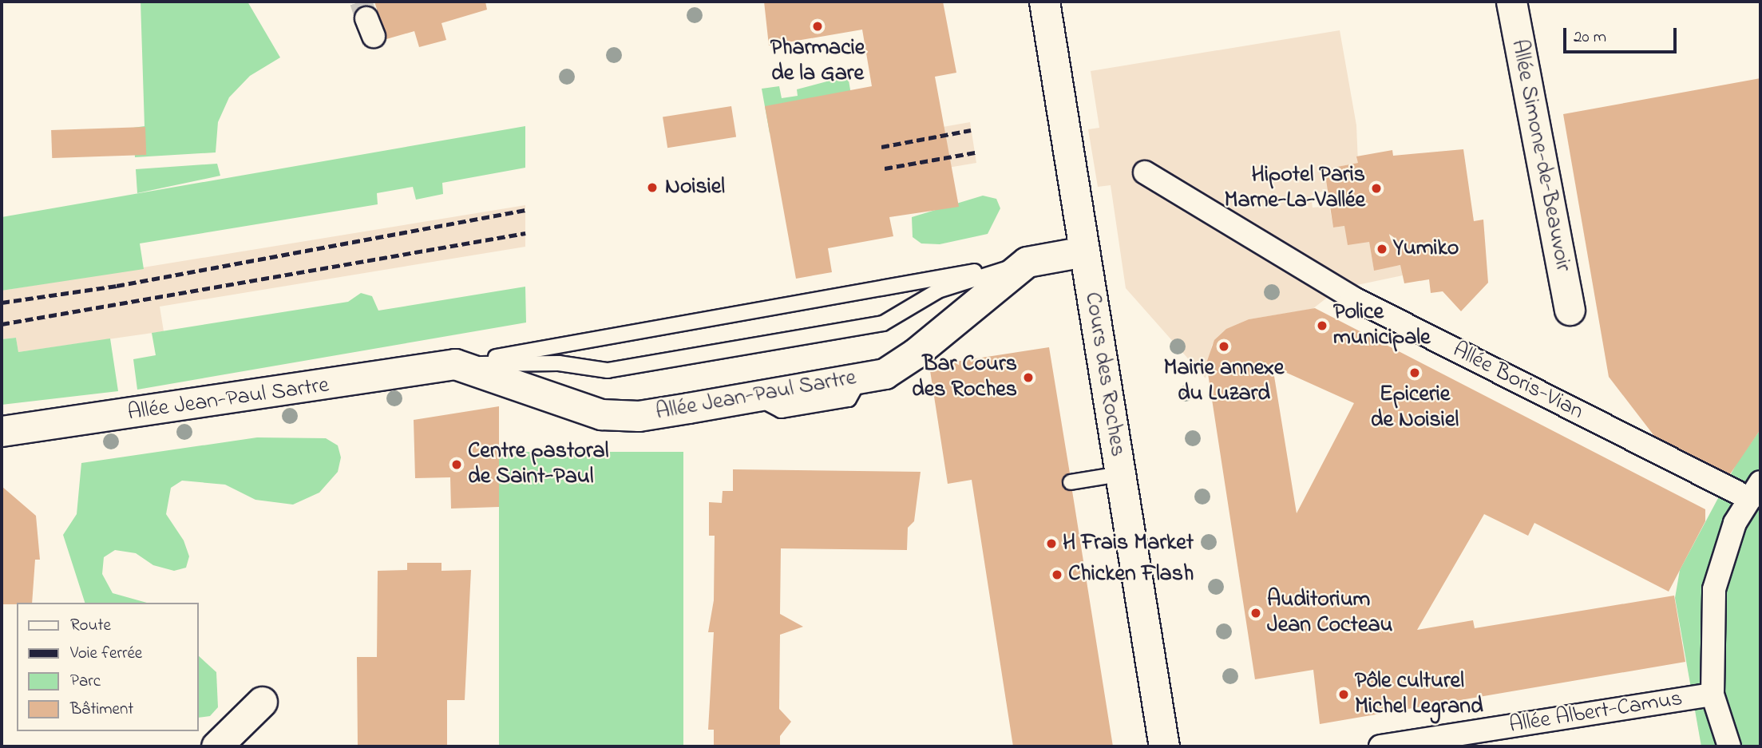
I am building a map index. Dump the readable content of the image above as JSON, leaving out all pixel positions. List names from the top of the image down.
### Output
{
  "streets": {
    "street": [
      "Allée Simone-de-Beauvoir",
      "Cours des Roches",
      "Allée Boris-Vian",
      "Allée Jean-Paul Sartre",
      "Allée Albert-Camus"
    ]
  },
  "crossings": [
    ["Cours des Roches", "Allée Jean-Paul Sartre"]
  ],
  "places": [
    "Pharmacie de la Gare",
    "Noisiel",
    "Hipotel Paris Marne-La-Vallée",
    "Yumiko",
    "Police municipale",
    "Mairie annexe du Luzard",
    "Epicerie de Noisiel",
    "Bar Cours des Roches",
    "Centre pastoral de Saint-Paul",
    "H Frais Market",
    "Chicken Flash",
    "Auditorium Jean Cocteau",
    "Pôle culturel Michel Legrand"
  ],
  "legend": [
    "Route",
    "Voie ferrée",
    "Parc",
    "Bâtiment"
  ],
  "scale_bar": "20 m"
}
